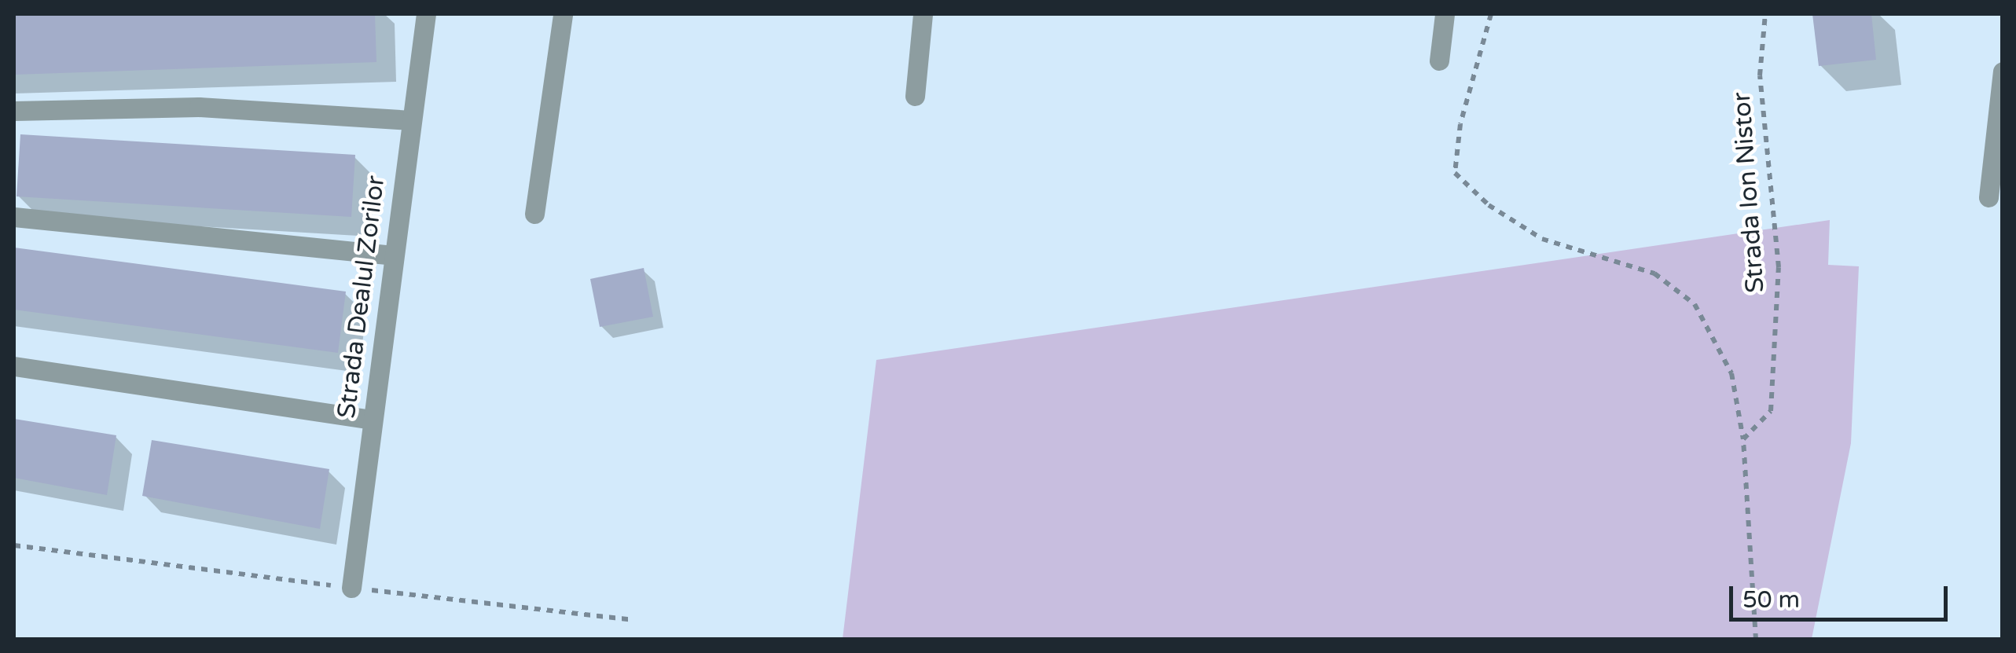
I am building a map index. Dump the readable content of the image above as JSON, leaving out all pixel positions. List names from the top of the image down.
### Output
{
  "streets": {
    "street": ["Strada Dealul Zorilor"],
    "path": ["Strada Ion Nistor"]
  },
  "scale_bar": "50 m"
}
